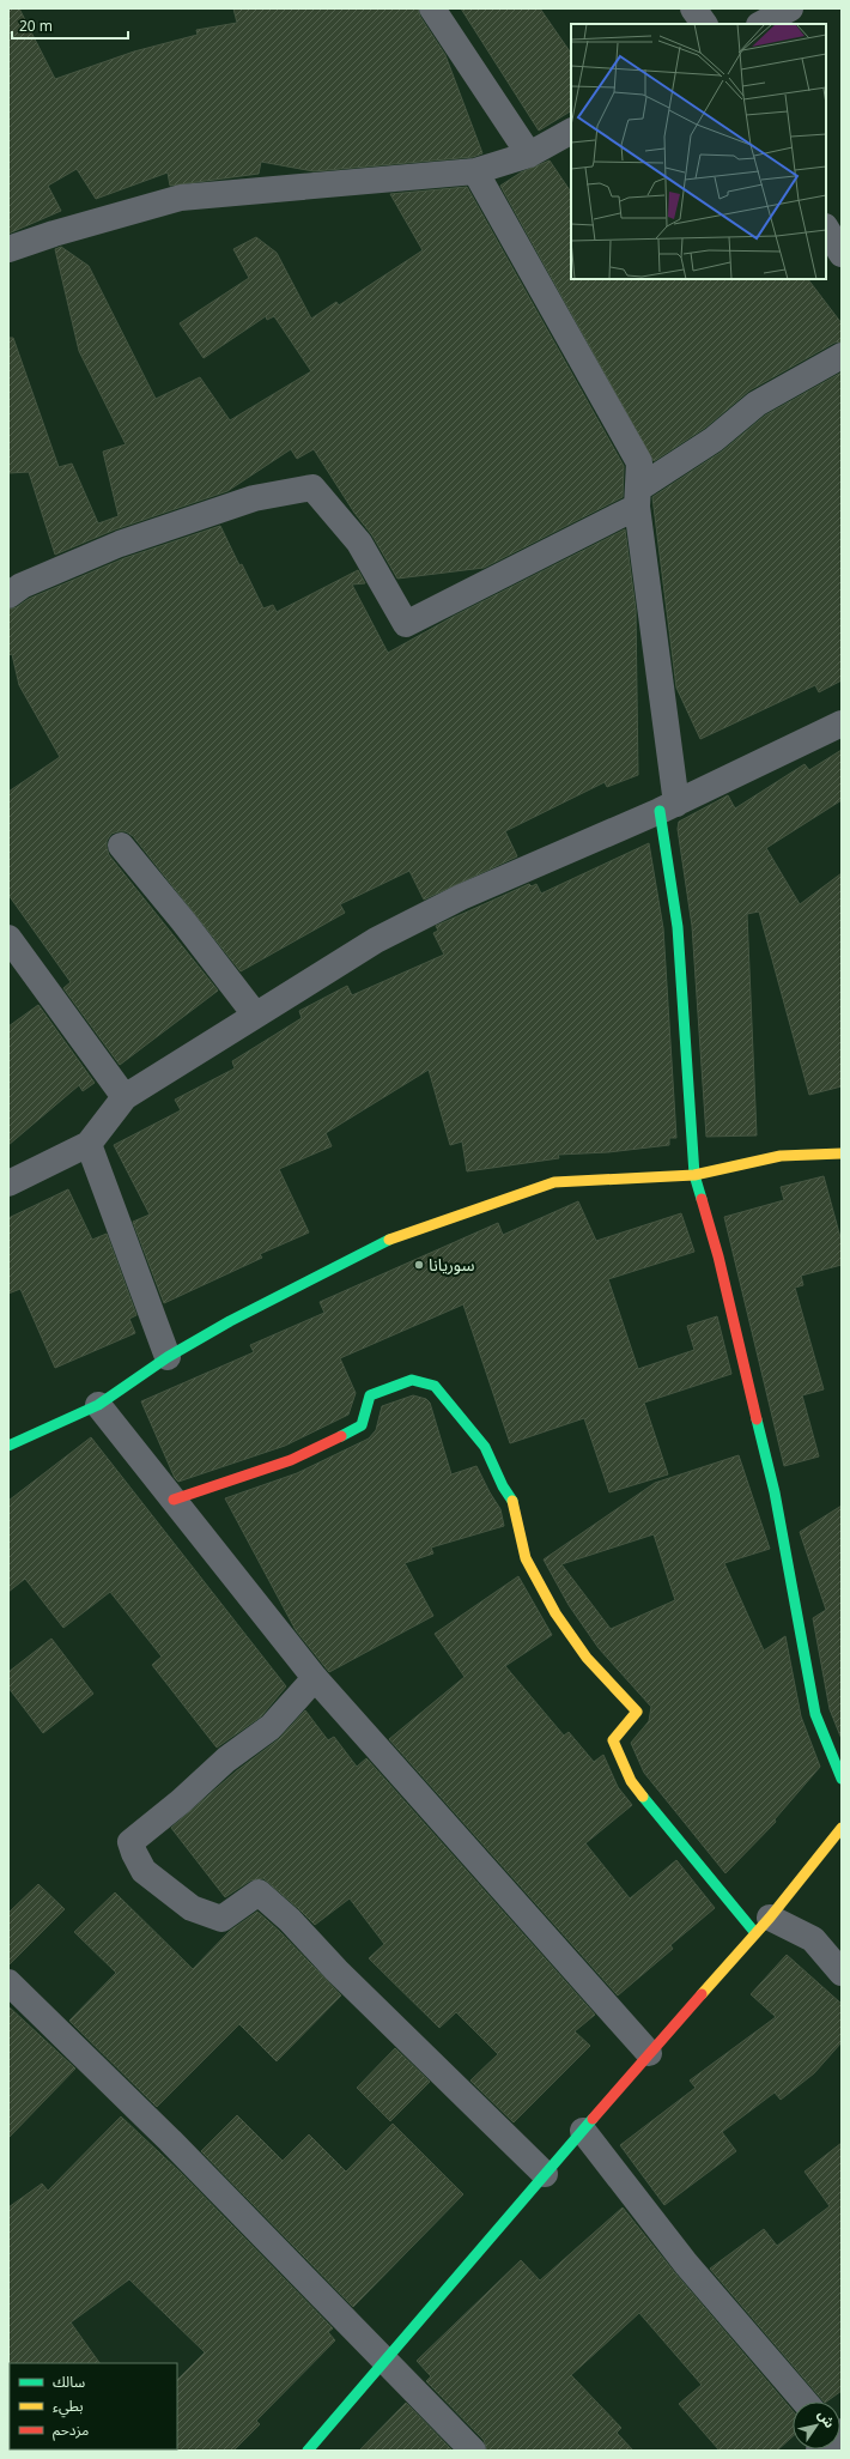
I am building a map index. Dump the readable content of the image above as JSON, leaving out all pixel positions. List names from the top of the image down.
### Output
{
  "places": ["سوريانا"],
  "legend": ["سالك", "بطيء", "مزدحم"],
  "scale_bar": "20 m",
  "north": "top right"
}
